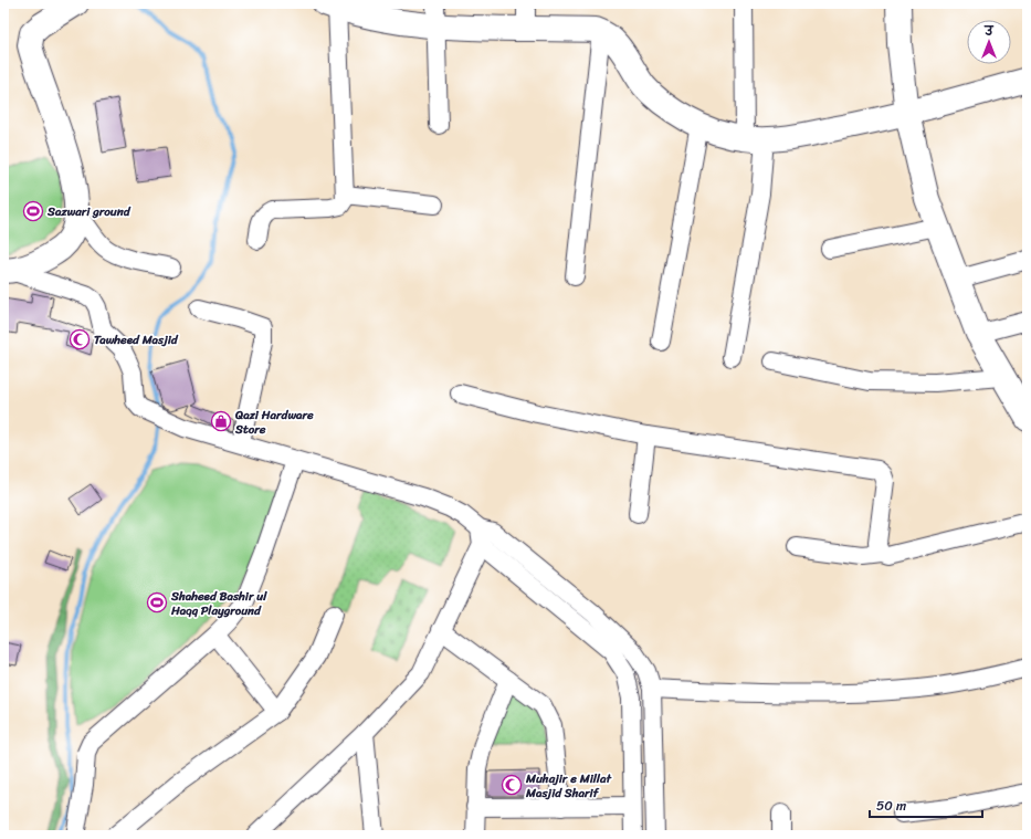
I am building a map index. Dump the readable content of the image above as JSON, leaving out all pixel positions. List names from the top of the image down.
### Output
{
  "places": {
    "sports": ["Sazwari ground", "Shaheed Bashir ul Haqq Playground"],
    "mosque": ["Tawheed Masjid", "Muhajir e Millat Masjid Sharif"],
    "shop": ["Qazi Hardware Store"]
  },
  "scale_bar": "50 m",
  "north": "top"
}
